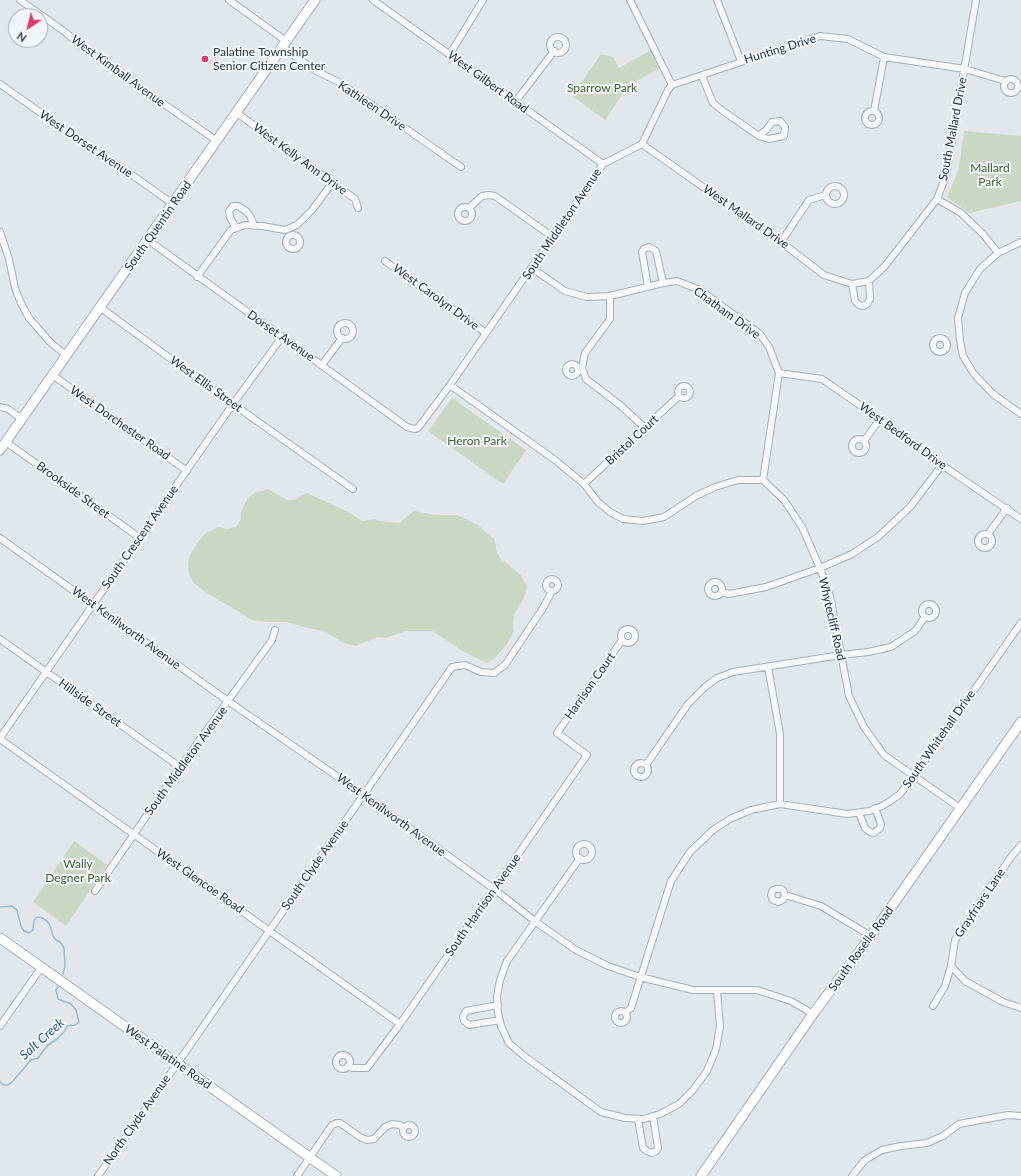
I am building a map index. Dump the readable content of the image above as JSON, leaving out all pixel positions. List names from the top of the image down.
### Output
{
  "streets": {
    "main road": ["South Quentin Road", "South Roselle Road", "West Palatine Road"],
    "street": [
      "Hunting Drive",
      "West Kimball Avenue",
      "West Gilbert Road",
      "Kathleen Drive",
      "South Mallard Drive",
      "West Dorset Avenue",
      "West Kelly Ann Drive",
      "West Mallard Drive",
      "South Middleton Avenue",
      "West Carolyn Drive",
      "Chatham Drive",
      "Dorset Avenue",
      "West Ellis Street",
      "West Dorchester Road",
      "West Bedford Drive",
      "Bristol Court",
      "Brookside Street",
      "South Crescent Avenue",
      "Whytecliff Road",
      "West Kenilworth Avenue",
      "Harrison Court",
      "Hillside Street",
      "South Whitehall Drive",
      "South Clyde Avenue",
      "West Glencoe Road",
      "Grayfriars Lane",
      "South Harrison Avenue",
      "North Clyde Avenue"
    ]
  },
  "crossings": [
    ["Hunting Drive", "South Mallard Drive"],
    ["West Kimball Avenue", "South Quentin Road"],
    ["West Gilbert Road", "South Middleton Avenue"],
    ["Kathleen Drive", "South Quentin Road"],
    ["South Mallard Drive", "West Mallard Drive"],
    ["West Dorset Avenue", "South Quentin Road"],
    ["West Kelly Ann Drive", "South Quentin Road"],
    ["West Mallard Drive", "South Middleton Avenue"],
    ["South Middleton Avenue", "West Carolyn Drive"],
    ["South Middleton Avenue", "Chatham Drive"],
    ["South Middleton Avenue", "Dorset Avenue"],
    ["South Middleton Avenue", "West Kenilworth Avenue"],
    ["South Middleton Avenue", "Hillside Street"],
    ["South Middleton Avenue", "West Glencoe Road"],
    ["South Quentin Road", "Dorset Avenue"],
    ["South Quentin Road", "West Ellis Street"],
    ["South Quentin Road", "West Dorchester Road"],
    ["South Quentin Road", "Brookside Street"],
    ["Chatham Drive", "West Bedford Drive"],
    ["Dorset Avenue", "South Crescent Avenue"],
    ["West Ellis Street", "South Crescent Avenue"],
    ["West Dorchester Road", "South Crescent Avenue"],
    ["Brookside Street", "South Crescent Avenue"],
    ["South Crescent Avenue", "West Kenilworth Avenue"],
    ["South Crescent Avenue", "Hillside Street"],
    ["South Crescent Avenue", "West Glencoe Road"],
    ["Whytecliff Road", "South Whitehall Drive"],
    ["Whytecliff Road", "South Roselle Road"],
    ["West Kenilworth Avenue", "South Whitehall Drive"],
    ["West Kenilworth Avenue", "South Clyde Avenue"],
    ["West Kenilworth Avenue", "South Harrison Avenue"],
    ["West Kenilworth Avenue", "South Roselle Road"],
    ["Harrison Court", "South Harrison Avenue"],
    ["South Clyde Avenue", "West Glencoe Road"],
    ["South Clyde Avenue", "West Palatine Road"],
    ["South Clyde Avenue", "North Clyde Avenue"],
    ["West Glencoe Road", "South Harrison Avenue"],
    ["West Palatine Road", "North Clyde Avenue"]
  ],
  "water": ["Salt Creek"],
  "parks": [
    "Sparrow Park",
    "Mallard Park",
    "Heron Park",
    "Wally Degner Park"
  ],
  "places": ["Palatine Township Senior Citizen Center"],
  "north": "bottom left"
}
